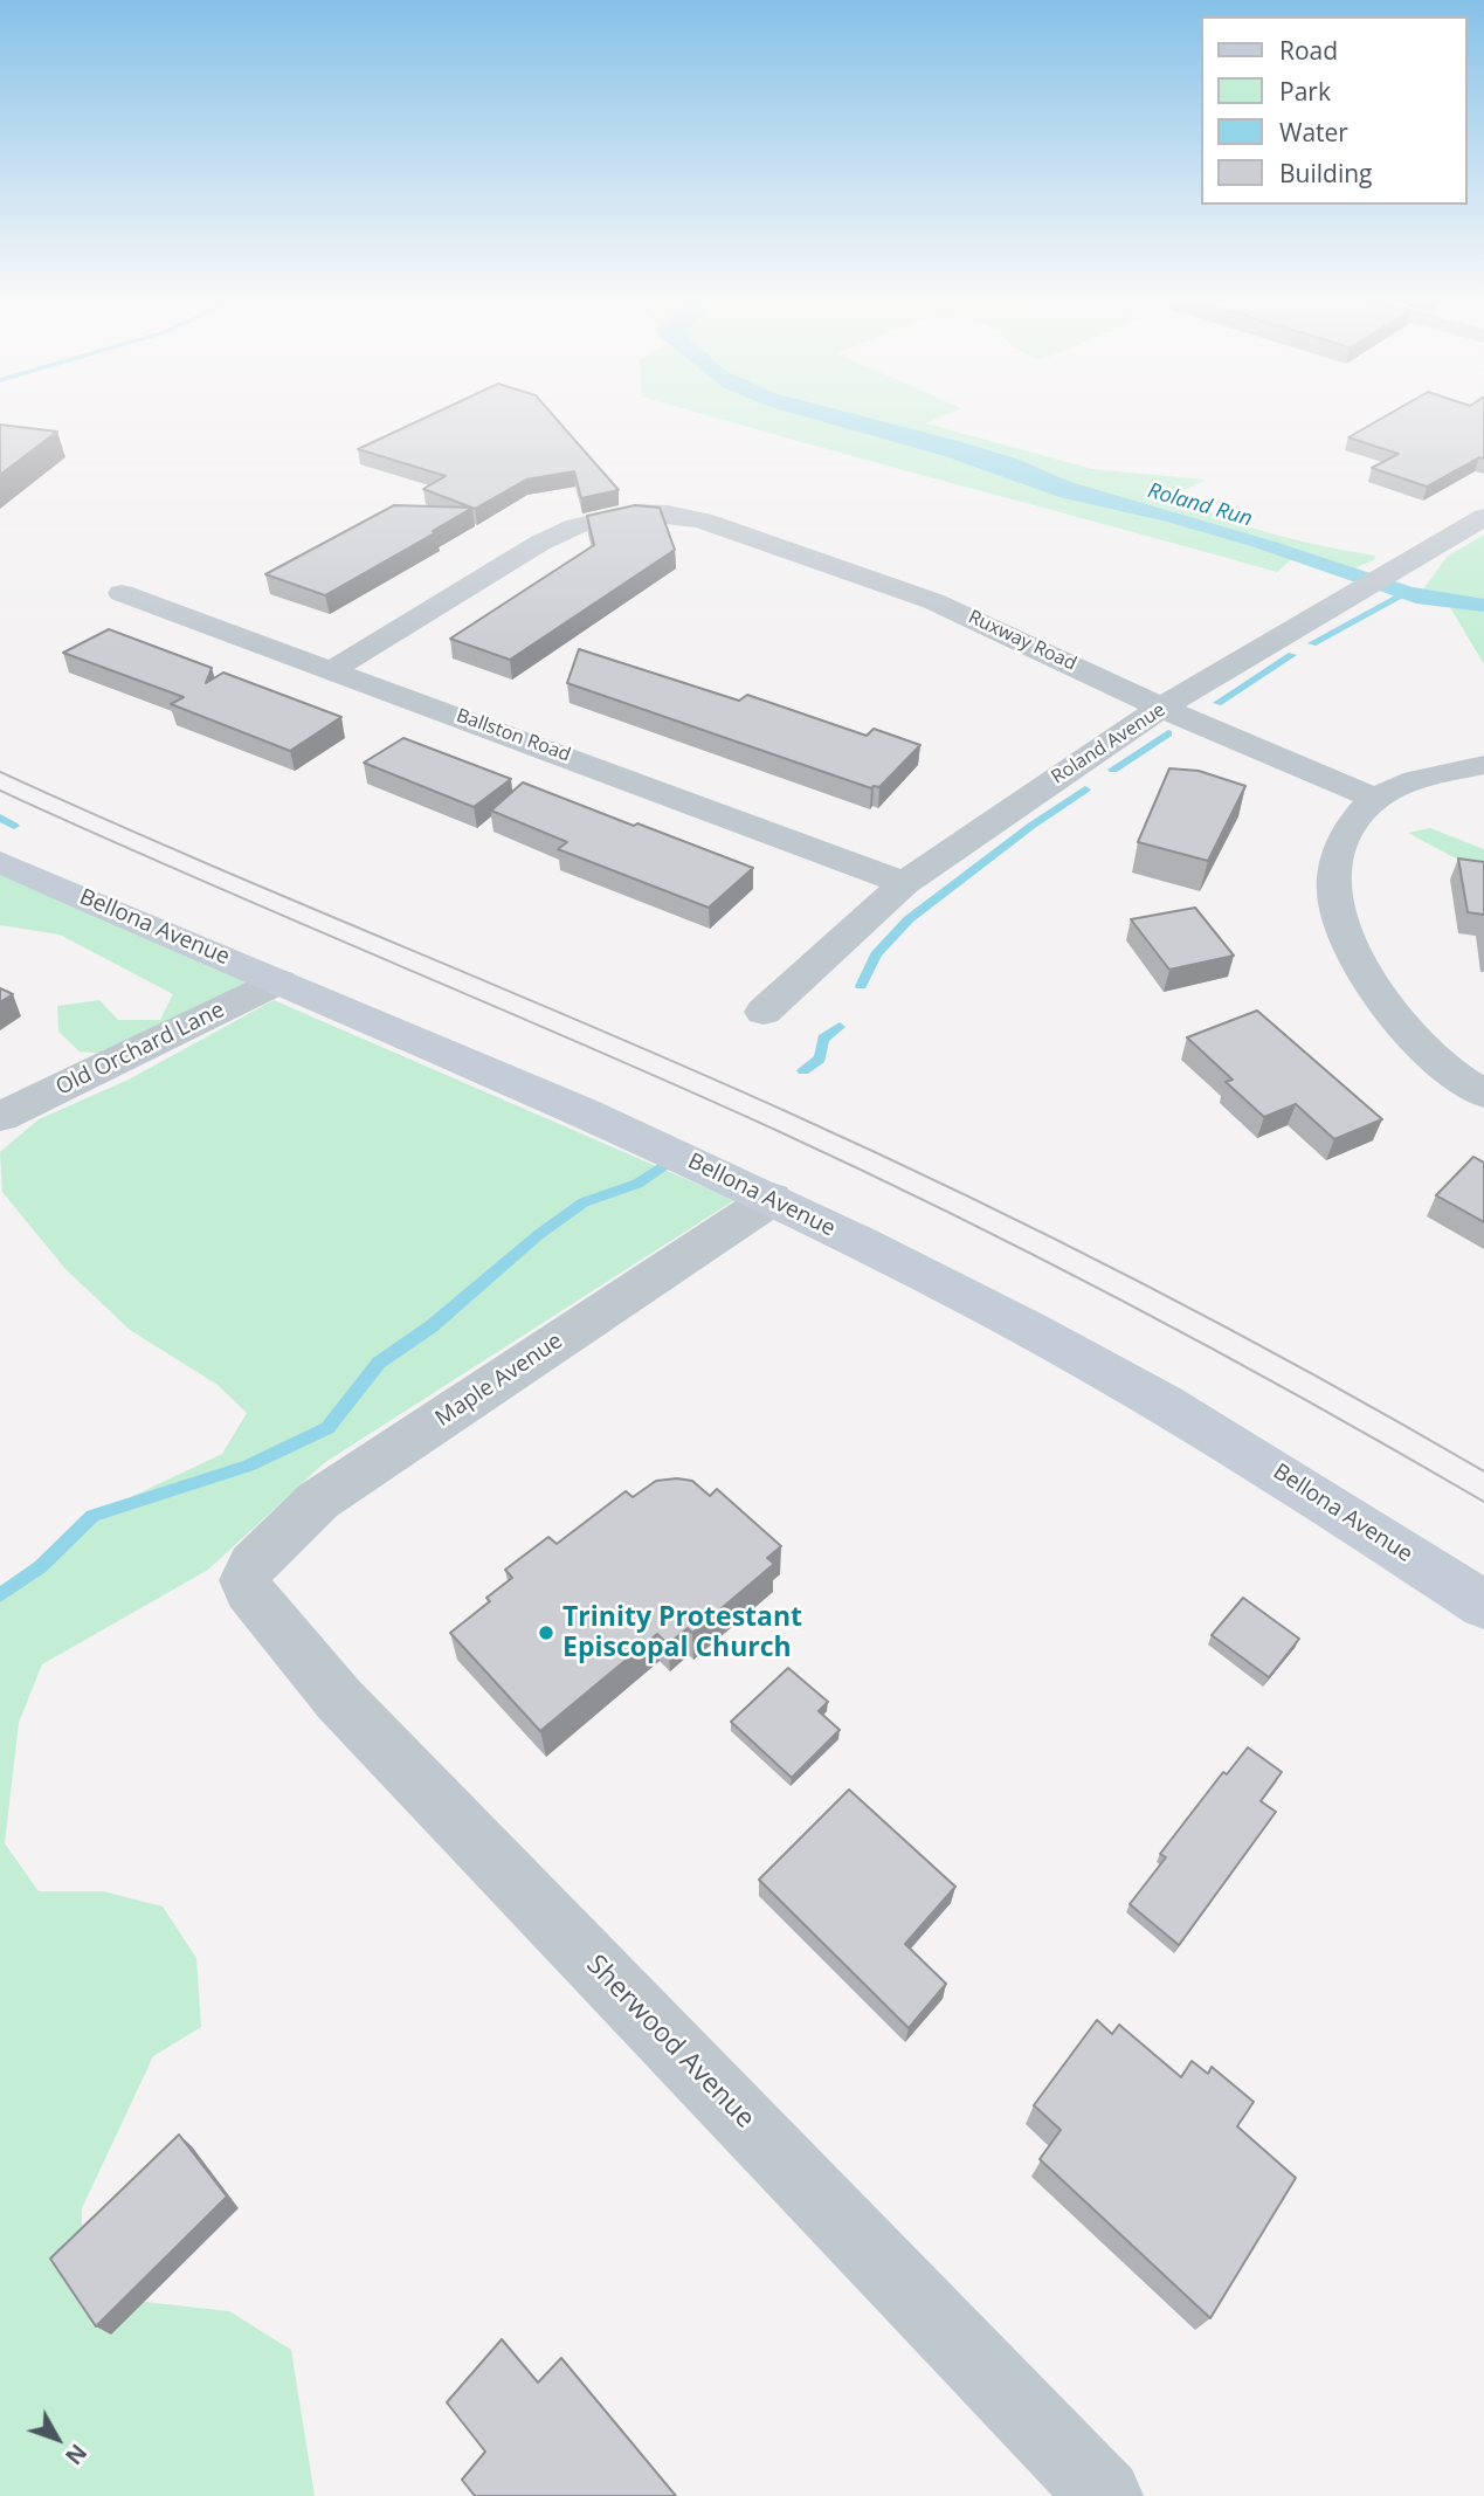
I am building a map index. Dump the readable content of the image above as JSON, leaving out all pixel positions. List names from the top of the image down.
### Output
{
  "streets": {
    "street": [
      "Ruxway Road",
      "Ballston Road",
      "Roland Avenue",
      "Bellona Avenue",
      "Old Orchard Lane",
      "Maple Avenue",
      "Sherwood Avenue"
    ]
  },
  "crossings": [
    ["Ruxway Road", "Ballston Road"],
    ["Ruxway Road", "Roland Avenue"],
    ["Ballston Road", "Roland Avenue"],
    ["Bellona Avenue", "Old Orchard Lane"],
    ["Bellona Avenue", "Maple Avenue"],
    ["Maple Avenue", "Sherwood Avenue"]
  ],
  "water": ["Roland Run"],
  "places": ["Trinity Protestant Episcopal Church"],
  "legend": [
    "Road",
    "Park",
    "Water",
    "Building"
  ],
  "north": "bottom right"
}
